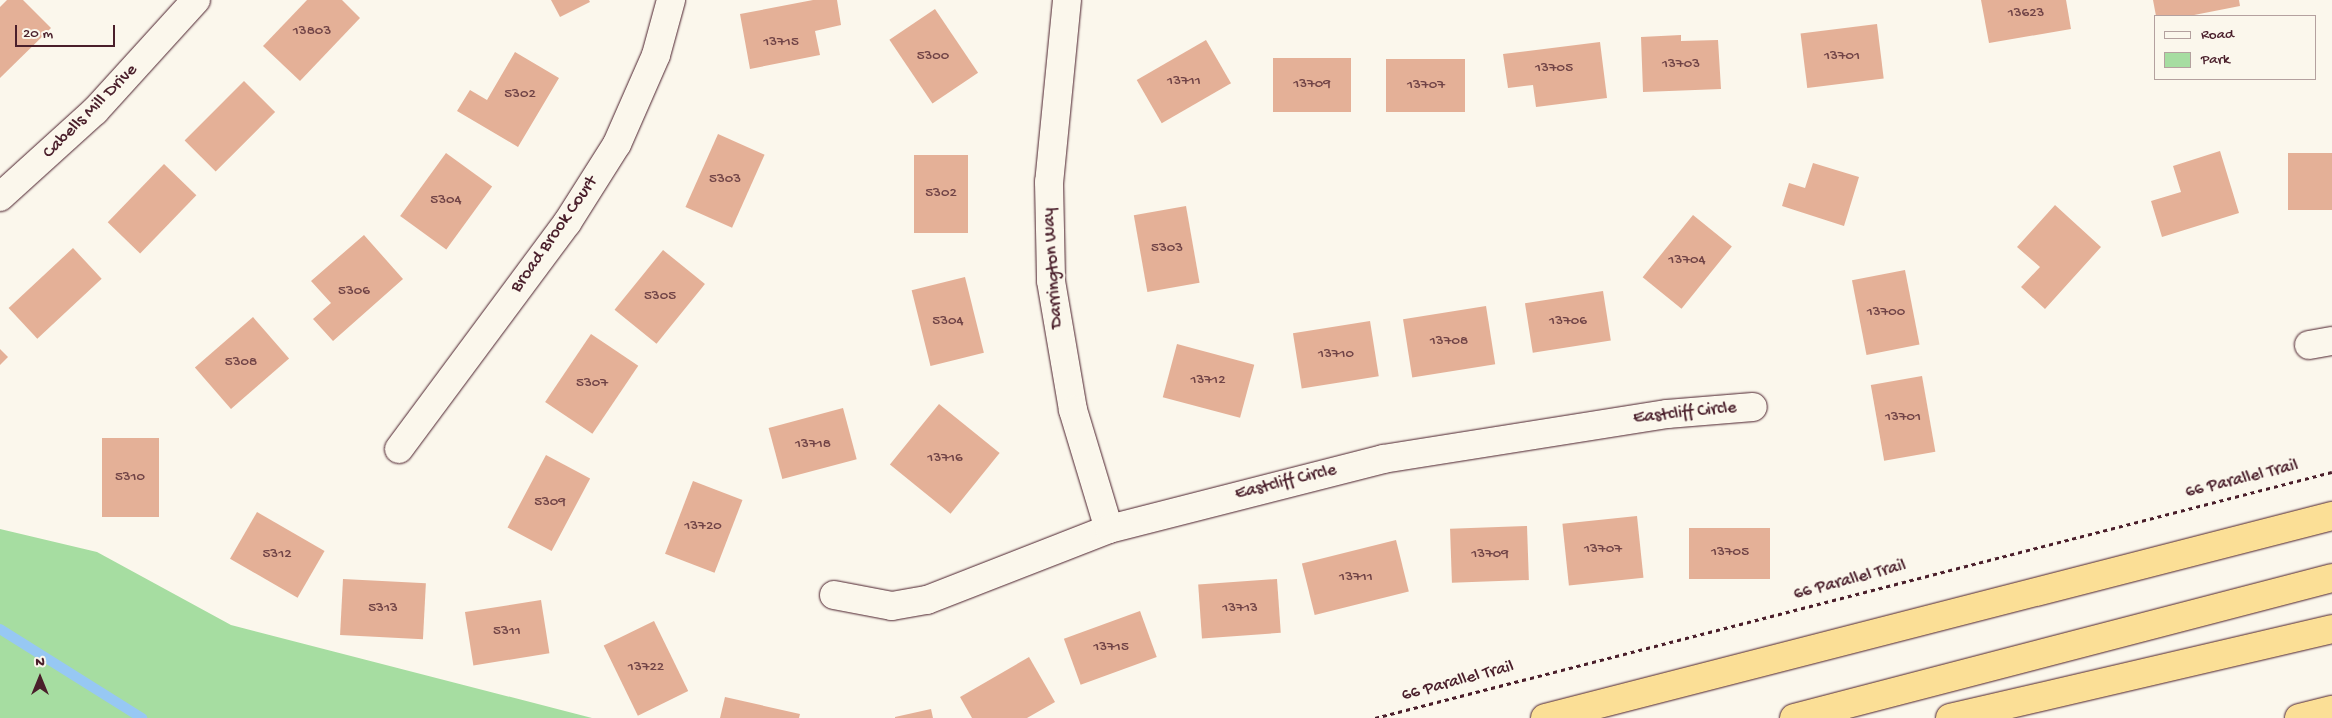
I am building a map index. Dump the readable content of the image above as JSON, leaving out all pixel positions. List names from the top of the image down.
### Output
{
  "streets": {
    "street": [
      "Cabells Mill Drive",
      "Broad Brook Court",
      "Darrington Way",
      "Eastcliff Circle"
    ],
    "path": ["66 Parallel Trail"]
  },
  "crossings": [
    ["Darrington Way", "Eastcliff Circle"]
  ],
  "house_numbers": [
    "13623",
    "13803",
    "13715",
    "5300",
    "13701",
    "13703",
    "13705",
    "13711",
    "13709",
    "13707",
    "5302",
    "5303",
    "5302",
    "5304",
    "5303",
    "13704",
    "5306",
    "5305",
    "13700",
    "5304",
    "13706",
    "13708",
    "13710",
    "5308",
    "13712",
    "5307",
    "13701",
    "13718",
    "13716",
    "5310",
    "5309",
    "13720",
    "13707",
    "13705",
    "5312",
    "13709",
    "13711",
    "5313",
    "13713",
    "5311",
    "13715",
    "13722"
  ],
  "legend": ["Road", "Park"],
  "scale_bar": "20 m",
  "north": "top"
}
